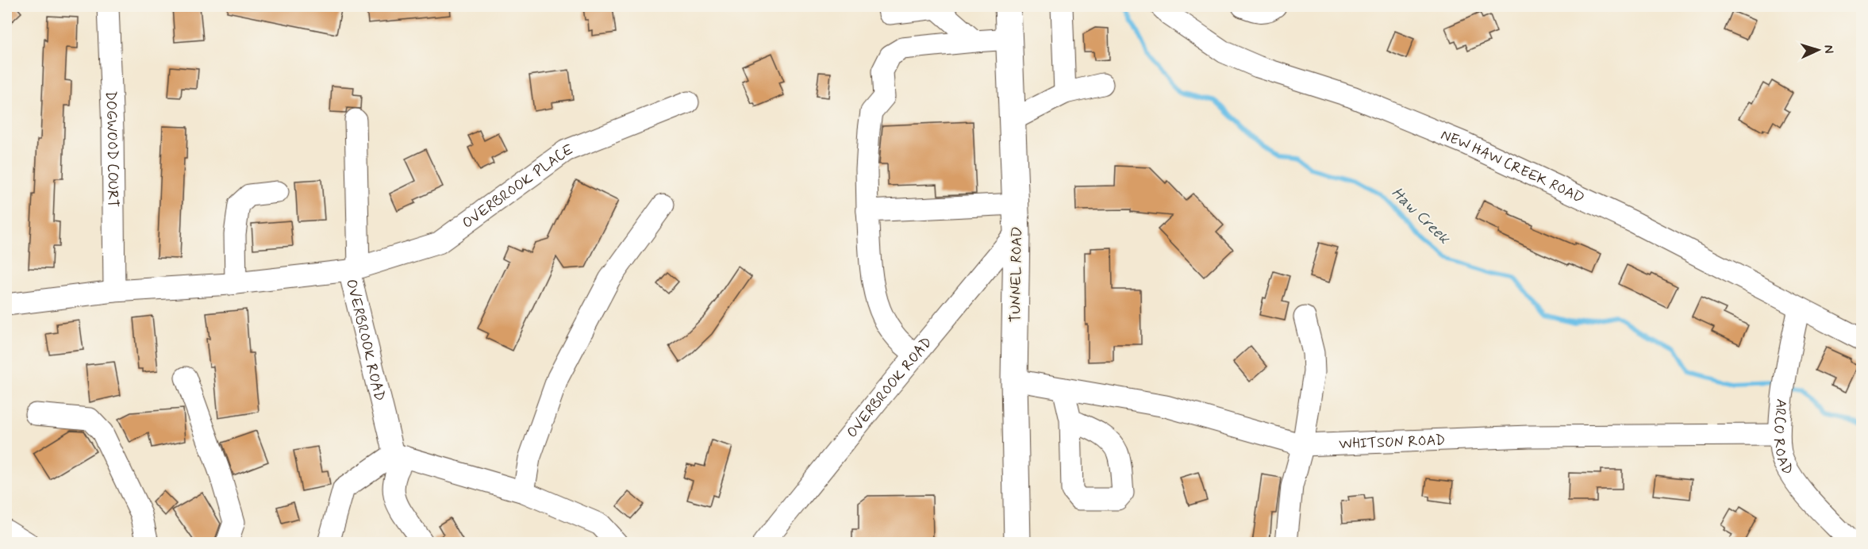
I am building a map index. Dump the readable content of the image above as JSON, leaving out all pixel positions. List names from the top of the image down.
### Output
{
  "streets": {
    "main road": ["TUNNEL ROAD"],
    "street": [
      "DOGWOOD COURT",
      "NEW HAW CREEK ROAD",
      "OVERBROOK PLACE",
      "OVERBROOK ROAD",
      "ARCO ROAD",
      "WHITSON ROAD"
    ]
  },
  "crossings": [
    ["DOGWOOD COURT", "OVERBROOK ROAD"],
    ["NEW HAW CREEK ROAD", "ARCO ROAD"],
    ["OVERBROOK PLACE", "OVERBROOK ROAD"],
    ["TUNNEL ROAD", "OVERBROOK ROAD"],
    ["TUNNEL ROAD", "WHITSON ROAD"],
    ["ARCO ROAD", "WHITSON ROAD"]
  ],
  "water": ["Haw Creek"],
  "north": "right"
}
